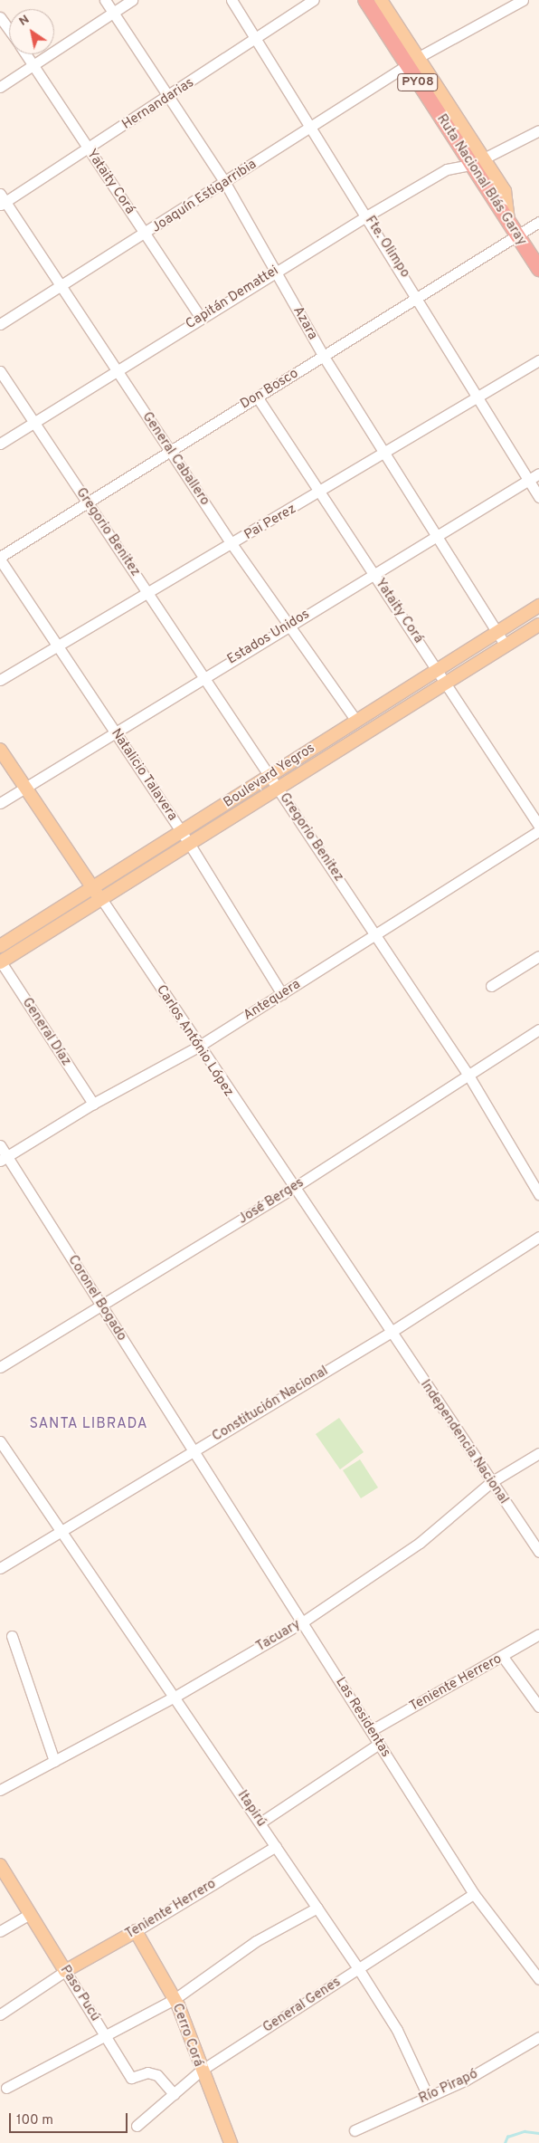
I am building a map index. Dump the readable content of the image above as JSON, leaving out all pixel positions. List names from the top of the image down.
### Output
{
  "streets": {
    "highway": ["PY08", "Ruta Nacional Blás Garay"],
    "main road": [
      "Boulevard Yegros",
      "Carlos António López",
      "Teniente Herrero",
      "Paso Pucú",
      "Cerro Corá"
    ],
    "street": [
      "Hernandarias",
      "Yataity Corá",
      "Joaquín Estigarribia",
      "Fte. Olimpo",
      "Capitán Demattei",
      "Azara",
      "Don Bosco",
      "General Caballero",
      "Pai Perez",
      "Gregorio Benitez",
      "Estados Unidos",
      "Natalicio Talavera",
      "Antequera",
      "General Díaz",
      "José Berges",
      "Coronel Bogado",
      "Constitución Nacional",
      "Independencia Nacional",
      "Tacuary",
      "Las Residentas",
      "Itapirú",
      "General Genes",
      "Río Pirapó"
    ]
  },
  "crossings": [
    ["Hernandarias", "Yataity Corá"],
    ["Hernandarias", "Fte. Olimpo"],
    ["Hernandarias", "Azara"],
    ["Hernandarias", "General Caballero"],
    ["Ruta Nacional Blás Garay", "Joaquín Estigarribia"],
    ["Ruta Nacional Blás Garay", "Capitán Demattei"],
    ["Ruta Nacional Blás Garay", "Don Bosco"],
    ["Yataity Corá", "Joaquín Estigarribia"],
    ["Yataity Corá", "Capitán Demattei"],
    ["Yataity Corá", "Don Bosco"],
    ["Yataity Corá", "Pai Perez"],
    ["Yataity Corá", "Estados Unidos"],
    ["Yataity Corá", "Boulevard Yegros"],
    ["Joaquín Estigarribia", "Fte. Olimpo"],
    ["Joaquín Estigarribia", "Azara"],
    ["Joaquín Estigarribia", "General Caballero"],
    ["Fte. Olimpo", "Capitán Demattei"],
    ["Fte. Olimpo", "Don Bosco"],
    ["Fte. Olimpo", "Pai Perez"],
    ["Fte. Olimpo", "Estados Unidos"],
    ["Capitán Demattei", "Azara"],
    ["Capitán Demattei", "General Caballero"],
    ["Capitán Demattei", "Gregorio Benitez"],
    ["Azara", "Don Bosco"],
    ["Azara", "Pai Perez"],
    ["Azara", "Estados Unidos"],
    ["Azara", "Boulevard Yegros"],
    ["Don Bosco", "General Caballero"],
    ["Don Bosco", "Gregorio Benitez"],
    ["Don Bosco", "Natalicio Talavera"],
    ["General Caballero", "Pai Perez"],
    ["General Caballero", "Estados Unidos"],
    ["General Caballero", "Boulevard Yegros"],
    ["Pai Perez", "Gregorio Benitez"],
    ["Pai Perez", "Natalicio Talavera"],
    ["Gregorio Benitez", "Estados Unidos"],
    ["Gregorio Benitez", "Boulevard Yegros"],
    ["Gregorio Benitez", "Antequera"],
    ["Gregorio Benitez", "José Berges"],
    ["Estados Unidos", "Natalicio Talavera"],
    ["Estados Unidos", "Carlos António López"],
    ["Natalicio Talavera", "Boulevard Yegros"],
    ["Natalicio Talavera", "Antequera"],
    ["Boulevard Yegros", "General Díaz"],
    ["Boulevard Yegros", "Carlos António López"],
    ["Antequera", "General Díaz"],
    ["Antequera", "Carlos António López"],
    ["Antequera", "Coronel Bogado"],
    ["Carlos António López", "José Berges"],
    ["Carlos António López", "Constitución Nacional"],
    ["Carlos António López", "Independencia Nacional"],
    ["José Berges", "Coronel Bogado"],
    ["Coronel Bogado", "Constitución Nacional"],
    ["Coronel Bogado", "Las Residentas"],
    ["Constitución Nacional", "Independencia Nacional"],
    ["Constitución Nacional", "Las Residentas"],
    ["Constitución Nacional", "Itapirú"],
    ["Independencia Nacional", "Tacuary"],
    ["Tacuary", "Las Residentas"],
    ["Tacuary", "Itapirú"],
    ["Teniente Herrero", "Las Residentas"],
    ["Teniente Herrero", "Itapirú"],
    ["Teniente Herrero", "Paso Pucú"],
    ["Teniente Herrero", "Cerro Corá"],
    ["Las Residentas", "General Genes"],
    ["Itapirú", "General Genes"],
    ["Itapirú", "Río Pirapó"],
    ["Paso Pucú", "General Genes"],
    ["General Genes", "Cerro Corá"]
  ],
  "districts": ["SANTA LIBRADA"],
  "scale_bar": "100 m",
  "north": "top left"
}
